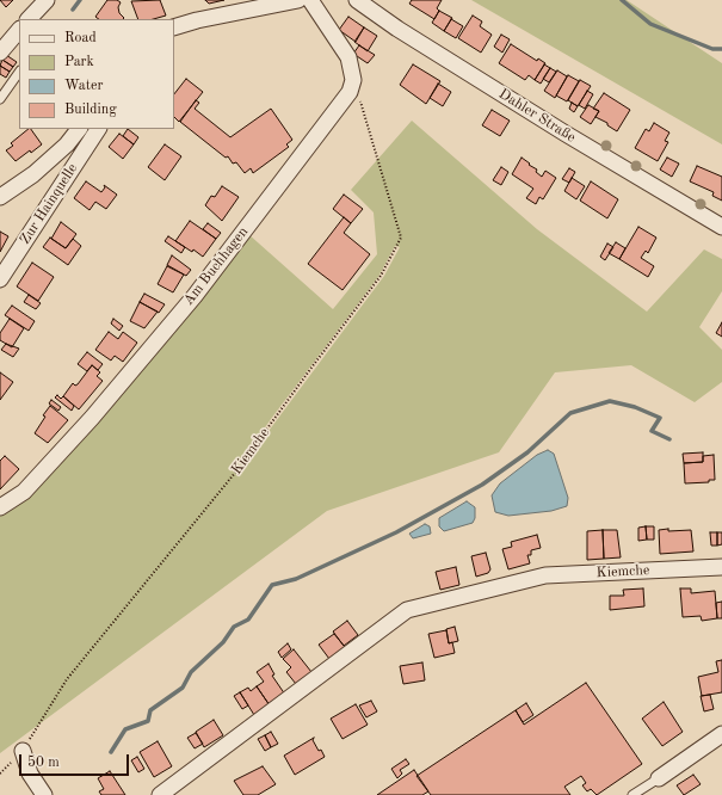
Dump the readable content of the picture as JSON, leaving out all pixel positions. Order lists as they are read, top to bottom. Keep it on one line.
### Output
{"streets":{"street":["Dahler Straße","Zur Hainquelle","Am Buchhagen","Kiemche"]},"crossings":[["Am Buchhagen","Kiemche"]],"legend":["Road","Park","Water","Building"],"scale_bar":"50 m"}
